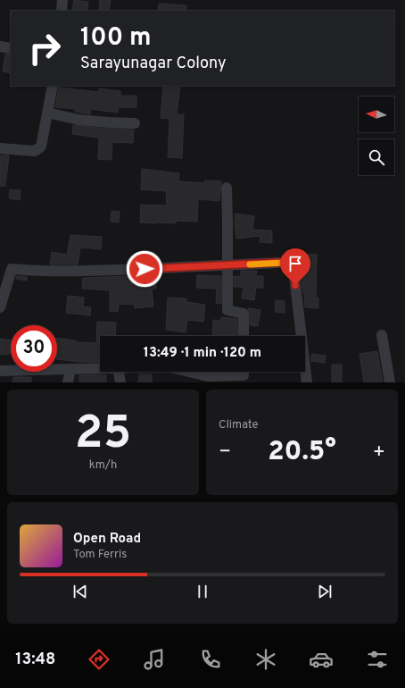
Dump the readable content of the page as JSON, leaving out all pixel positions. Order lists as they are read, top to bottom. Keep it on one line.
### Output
{"north":"left","page":{"turn":["100 m","Sarayunagar Colony"],"limit":"30","trip":"13:49 · 1 min · 120 m","tile":[["25","km/h"],"Climate"],"heat":["−","20.5°","+"],"song":["Open Road","Tom Ferris"],"tabs":"13:48"}}
